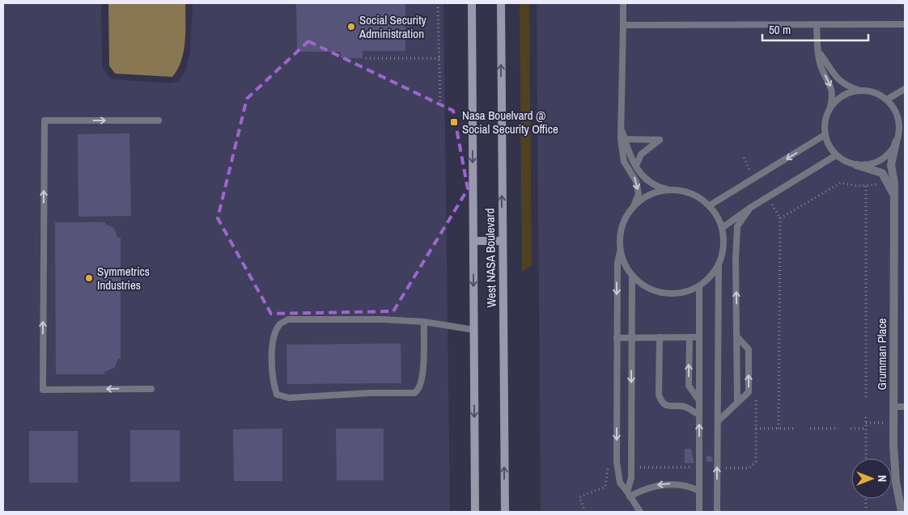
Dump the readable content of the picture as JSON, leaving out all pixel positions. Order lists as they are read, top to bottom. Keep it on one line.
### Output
{"streets":{"main road":["West NASA Boulevard"],"street":["Grumman Place"]},"places":{"other":["Social Security Administration","Symmetrics Industries"],"transit":["Nasa Bouelvard @ Social Security Office"]},"scale_bar":"50 m","north":"right"}
